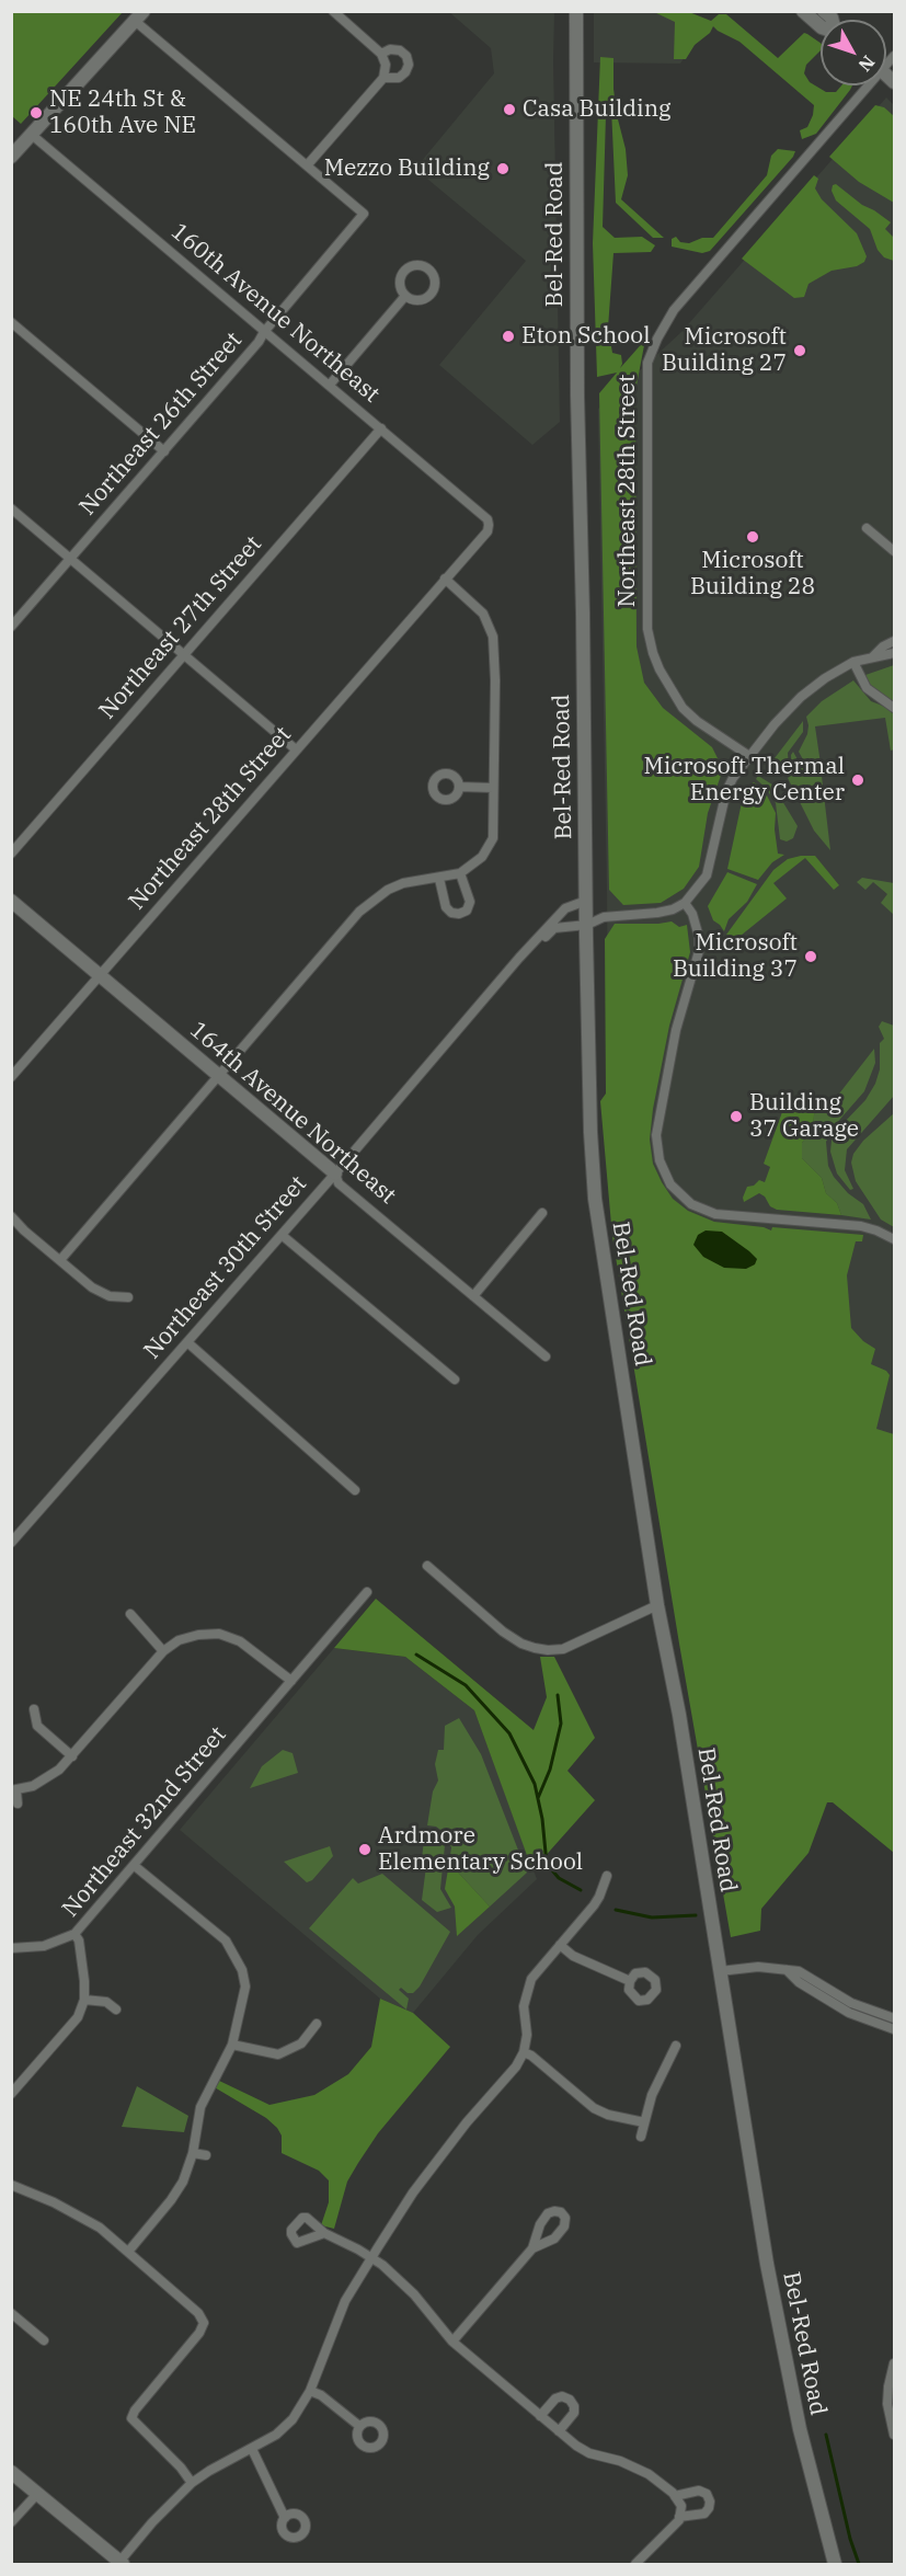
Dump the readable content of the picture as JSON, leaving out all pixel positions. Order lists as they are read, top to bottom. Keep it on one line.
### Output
{"streets":{"main road":["Bel-Red Road","164th Avenue Northeast"],"street":["160th Avenue Northeast","Northeast 26th Street","Northeast 28th Street","Northeast 27th Street","Northeast 30th Street","Northeast 32nd Street"]},"crossings":[["Bel-Red Road","Northeast 30th Street"],["160th Avenue Northeast","Northeast 26th Street"],["160th Avenue Northeast","Northeast 28th Street"],["160th Avenue Northeast","Northeast 27th Street"],["Northeast 28th Street","164th Avenue Northeast"],["164th Avenue Northeast","Northeast 30th Street"]],"places":["Casa Building","NE 24th St & 160th Ave NE","Mezzo Building","Eton School","Microsoft Building 27","Microsoft Building 28","Microsoft Thermal Energy Center","Microsoft Building 37","Building 37 Garage","Ardmore Elementary School"],"north":"bottom right"}
